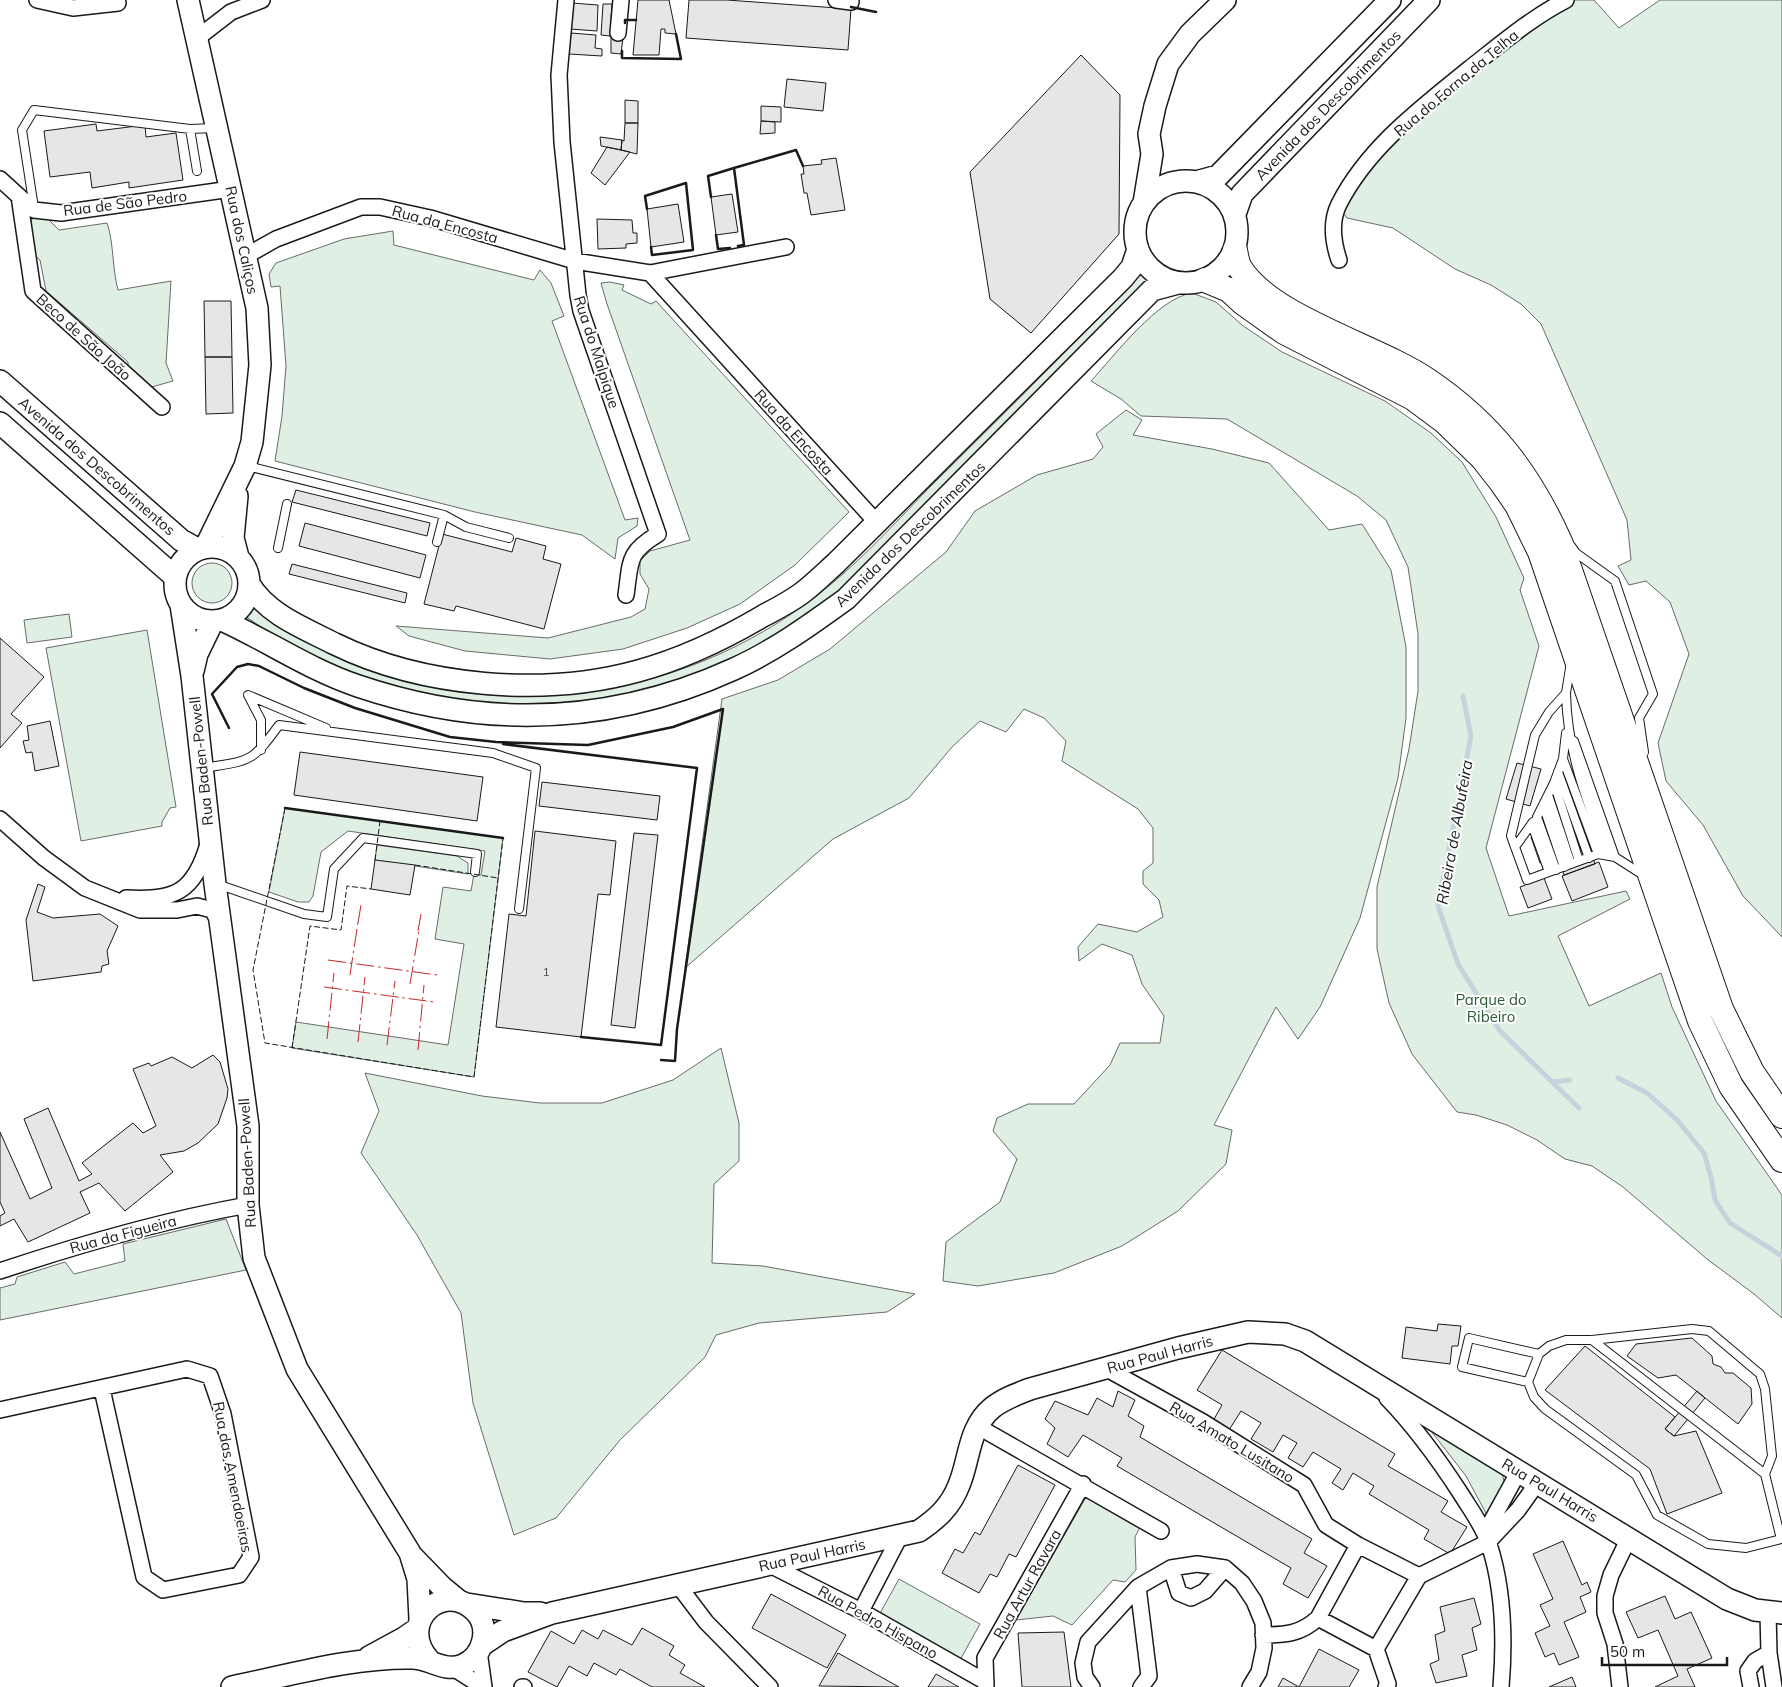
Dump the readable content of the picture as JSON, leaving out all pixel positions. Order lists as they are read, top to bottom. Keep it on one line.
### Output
{"streets":{"street":["Rua do Forna da Telha","Avenida dos Descobrimentos","Rua de São Pedro","Rua da Encosta","Rua dos Caliços","Beco de São João","Rua do Malpique","Rua Baden-Powell","Rua da Figueira","Rua Paul Harris","Rua Amato Lusitano","Rua das Amendoeiras","Rua Artur Ravara","Rua Pedro Hispano"]},"crossings":[["Avenida dos Descobrimentos","Rua da Encosta"],["Avenida dos Descobrimentos","Rua dos Caliços"],["Avenida dos Descobrimentos","Rua Baden-Powell"],["Rua de São Pedro","Rua dos Caliços"],["Rua da Encosta","Rua dos Caliços"],["Rua da Encosta","Rua do Malpique"],["Rua dos Caliços","Rua Baden-Powell"],["Rua Baden-Powell","Rua da Figueira"],["Rua Paul Harris","Rua Amato Lusitano"],["Rua Paul Harris","Rua Pedro Hispano"],["Rua Artur Ravara","Rua Pedro Hispano"]],"water":["Ribeira de Albufeira"],"parks":["Parque do Ribeiro"],"house_numbers":["1"],"scale_bar":"50 m"}
